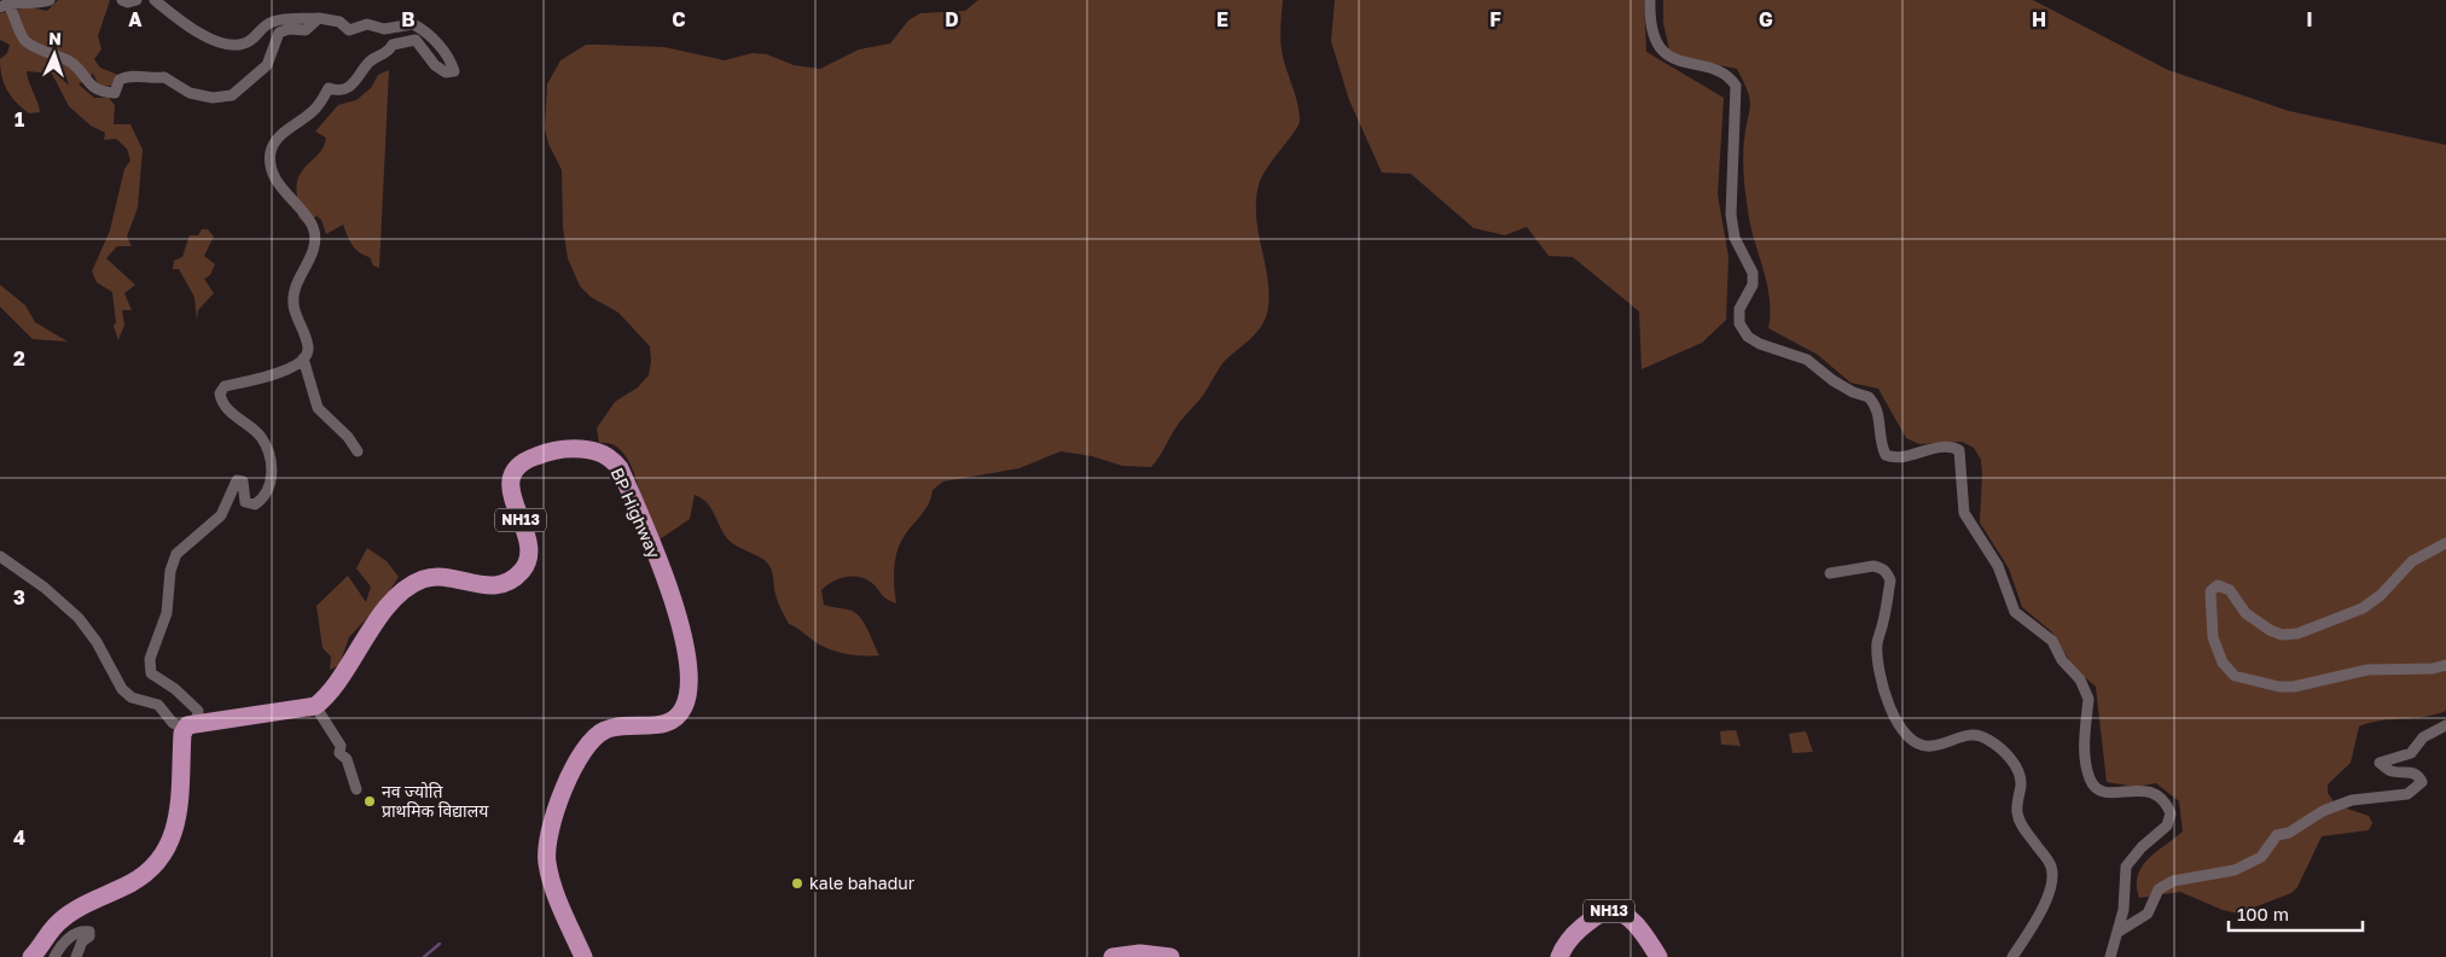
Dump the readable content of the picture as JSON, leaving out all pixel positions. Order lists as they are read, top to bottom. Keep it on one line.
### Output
{"streets":{"highway":["BP Highway","NH13"]},"places":["नव ज्योति प्राथमिक विद्यालय","kale bahadur"],"scale_bar":"100 m","north":"top","grid":{"columns":["A","B","C","D","E","F","G","H","I"],"rows":["1","2","3","4"]}}
